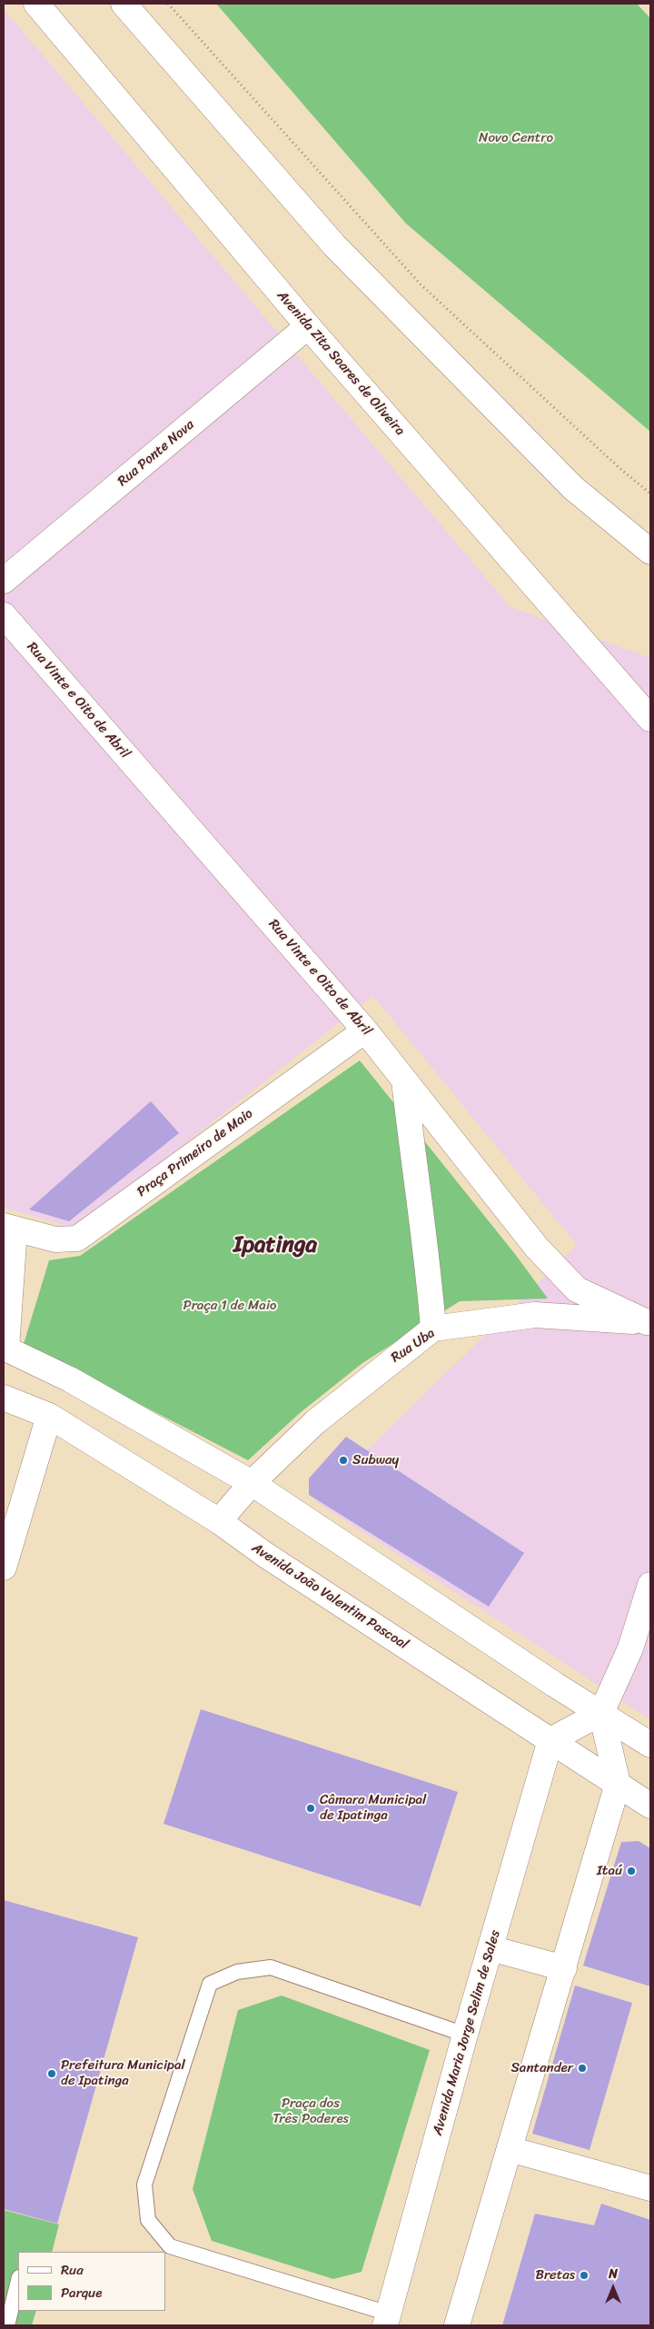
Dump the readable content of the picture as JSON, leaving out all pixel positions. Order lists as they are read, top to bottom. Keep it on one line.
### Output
{"streets":{"street":["Avenida Zita Soares de Oliveira","Rua Ponte Nova","Rua Vinte e Oito de Abril","Praça Primeiro de Maio","Rua Uba","Avenida João Valentim Pascoal","Avenida Maria Jorge Selim de Sales"]},"crossings":[["Avenida Zita Soares de Oliveira","Rua Ponte Nova"],["Rua Vinte e Oito de Abril","Praça Primeiro de Maio"],["Rua Vinte e Oito de Abril","Rua Uba"],["Rua Uba","Avenida João Valentim Pascoal"],["Avenida João Valentim Pascoal","Avenida Maria Jorge Selim de Sales"]],"districts":["Ipatinga"],"parks":["Novo Centro","Praça 1 de Maio","Praça dos Três Poderes"],"places":["Subway","Câmara Municipal de Ipatinga","Itaú","Santander","Prefeitura Municipal de Ipatinga","Bretas"],"legend":["Rua","Parque"],"north":"top"}
